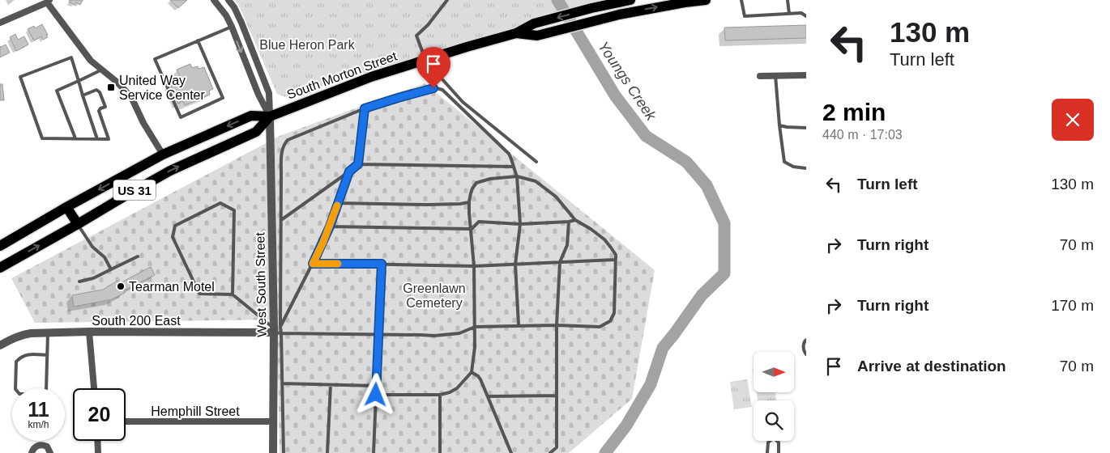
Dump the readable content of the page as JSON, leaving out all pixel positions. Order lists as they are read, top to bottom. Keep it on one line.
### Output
{"streets":{"main road":["South Morton Street","US 31"],"street":["West South Street","South 200 East","Hemphill Street"]},"crossings":[["South Morton Street","US 31"],["South Morton Street","West South Street"],["US 31","West South Street"],["West South Street","South 200 East"],["West South Street","Hemphill Street"]],"water":["Youngs Creek"],"parks":["Blue Heron Park","Greenlawn Cemetery"],"places":{"transit":["United Way Service Center"],"other":["Tearman Motel"]},"north":"right","page":{"turn":["130 m","Turn left"],"heading":["2 min","440 m · 17:03"],"list":[{"name":"Turn left","value":"130 m"},{"name":"Turn right","value":"70 m"},{"name":"Turn right","value":"170 m"},{"name":"Arrive at destination","value":"70 m"}],"speed":"11 km/h","limit":"20"}}
